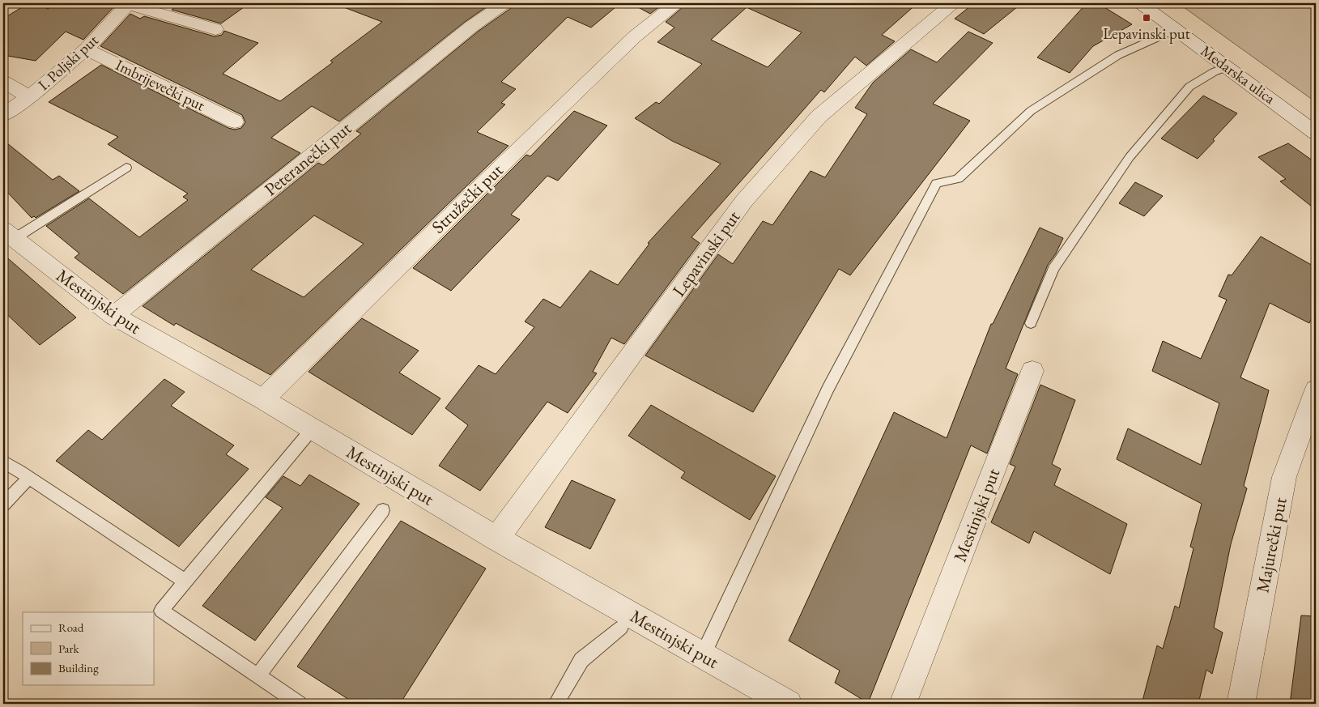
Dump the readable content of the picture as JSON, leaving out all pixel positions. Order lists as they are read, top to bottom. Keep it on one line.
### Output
{"streets":{"street":["I. Poljski put","Medarska ulica","Imbrijevečki put","Peteranečki put","Stružečki put","Lepavinski put","Mestinjski put","Majurečki put"]},"crossings":[["I. Poljski put","Imbrijevečki put"],["Peteranečki put","Mestinjski put"],["Stružečki put","Mestinjski put"],["Lepavinski put","Mestinjski put"]],"places":{"transit":["Lepavinski put"]},"legend":["Road","Park","Building"]}
